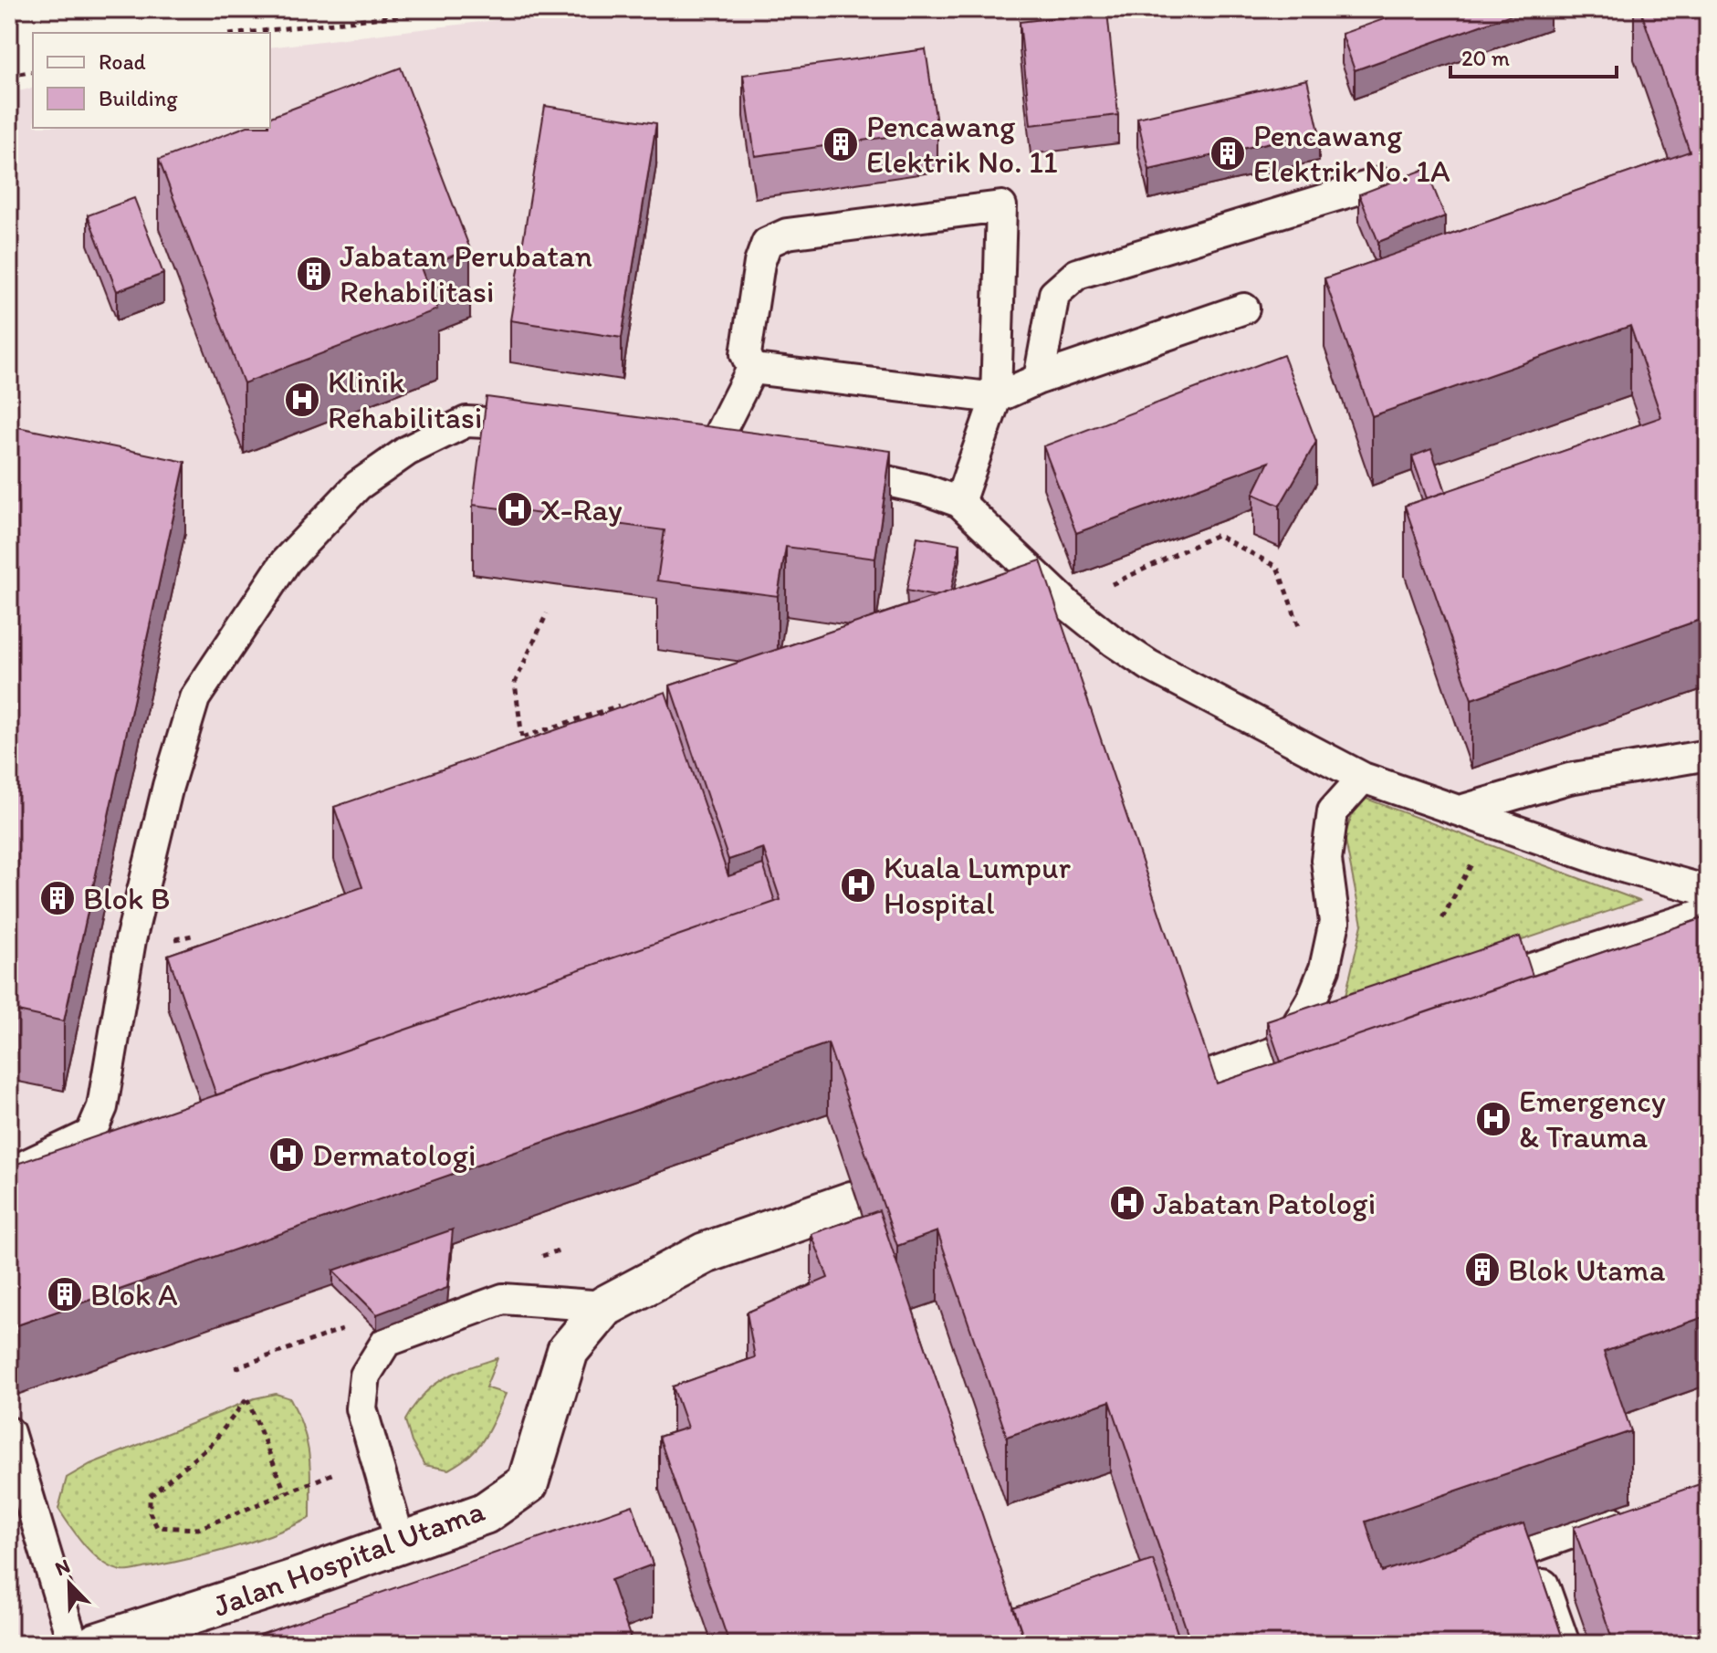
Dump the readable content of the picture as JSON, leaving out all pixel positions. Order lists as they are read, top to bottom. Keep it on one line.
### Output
{"streets":{"street":["Jalan Hospital Utama"]},"places":{"building":["Pencawang Elektrik No. 11","Pencawang Elektrik No. 1A","Jabatan Perubatan Rehabilitasi","Blok B","Blok Utama","Blok A"],"hospital":["Klinik Rehabilitasi","X-Ray","Kuala Lumpur Hospital","Emergency & Trauma","Dermatologi","Jabatan Patologi"]},"legend":["Road","Building"],"scale_bar":"20 m","north":"top left"}
